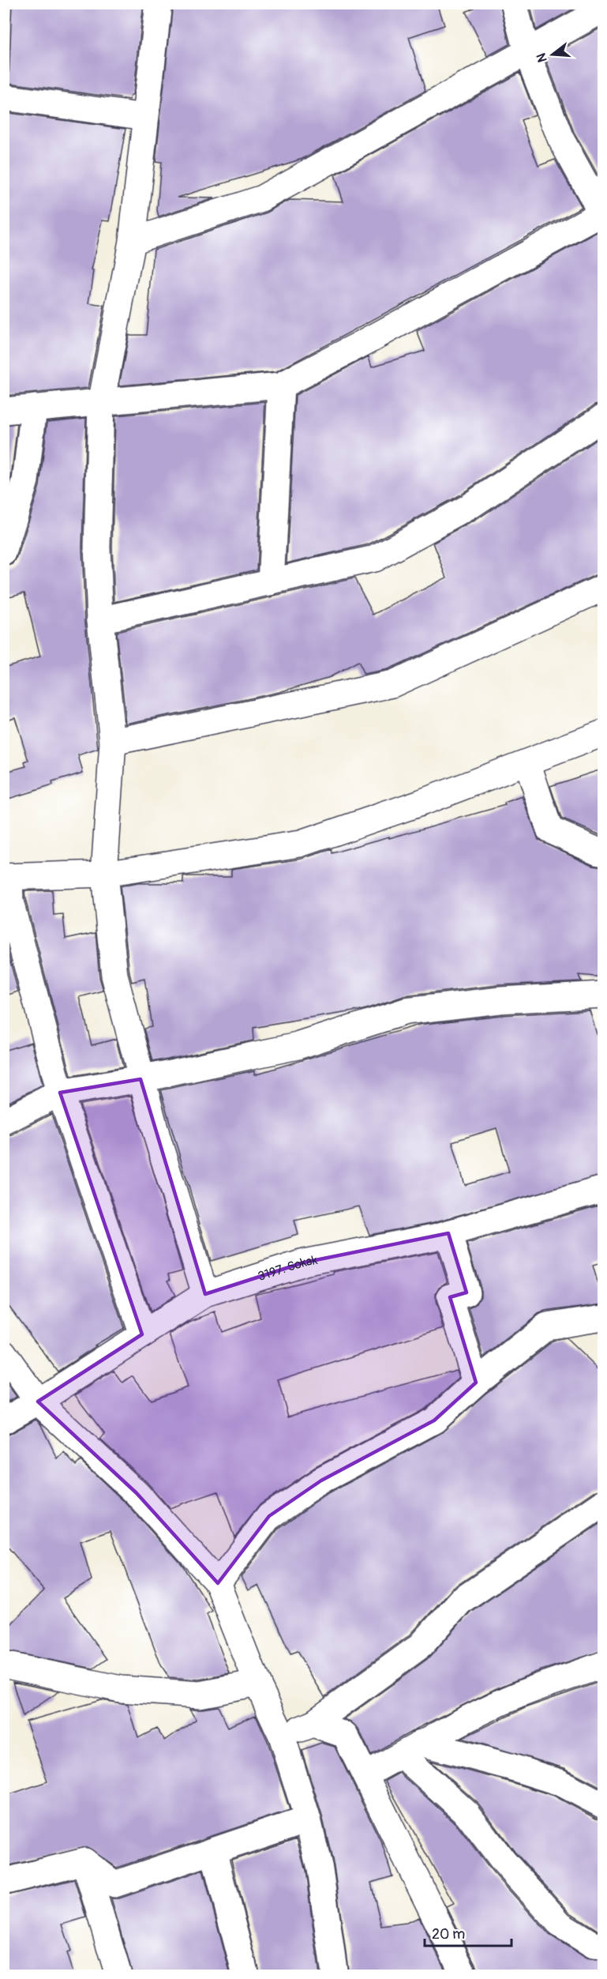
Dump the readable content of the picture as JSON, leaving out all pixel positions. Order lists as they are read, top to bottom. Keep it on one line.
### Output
{"streets":{"street":["3197. Sokak"]},"scale_bar":"20 m","north":"left"}
